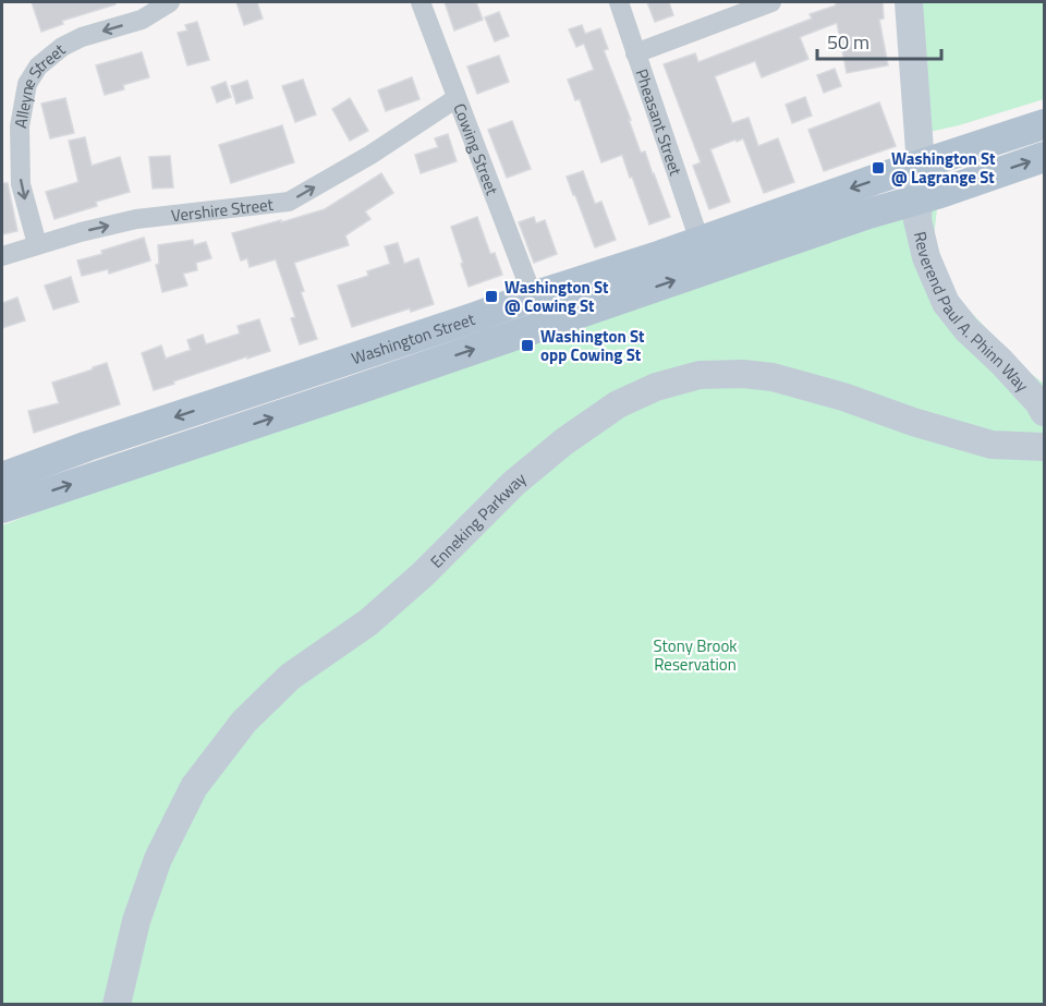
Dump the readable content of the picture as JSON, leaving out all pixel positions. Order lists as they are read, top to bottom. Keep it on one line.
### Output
{"streets":{"main road":["Reverend Paul A. Phinn Way","Washington Street","Enneking Parkway"],"street":["Alleyne Street","Pheasant Street","Cowing Street","Vershire Street"]},"crossings":[["Alleyne Street","Vershire Street"],["Pheasant Street","Washington Street"],["Cowing Street","Vershire Street"],["Cowing Street","Washington Street"],["Reverend Paul A. Phinn Way","Washington Street"]],"one_way":["Alleyne Street","Vershire Street"],"parks":["Stony Brook Reservation"],"places":{"transit":["Washington St @ Lagrange St","Washington St @ Cowing St","Washington St opp Cowing St"]},"scale_bar":"50 m"}
